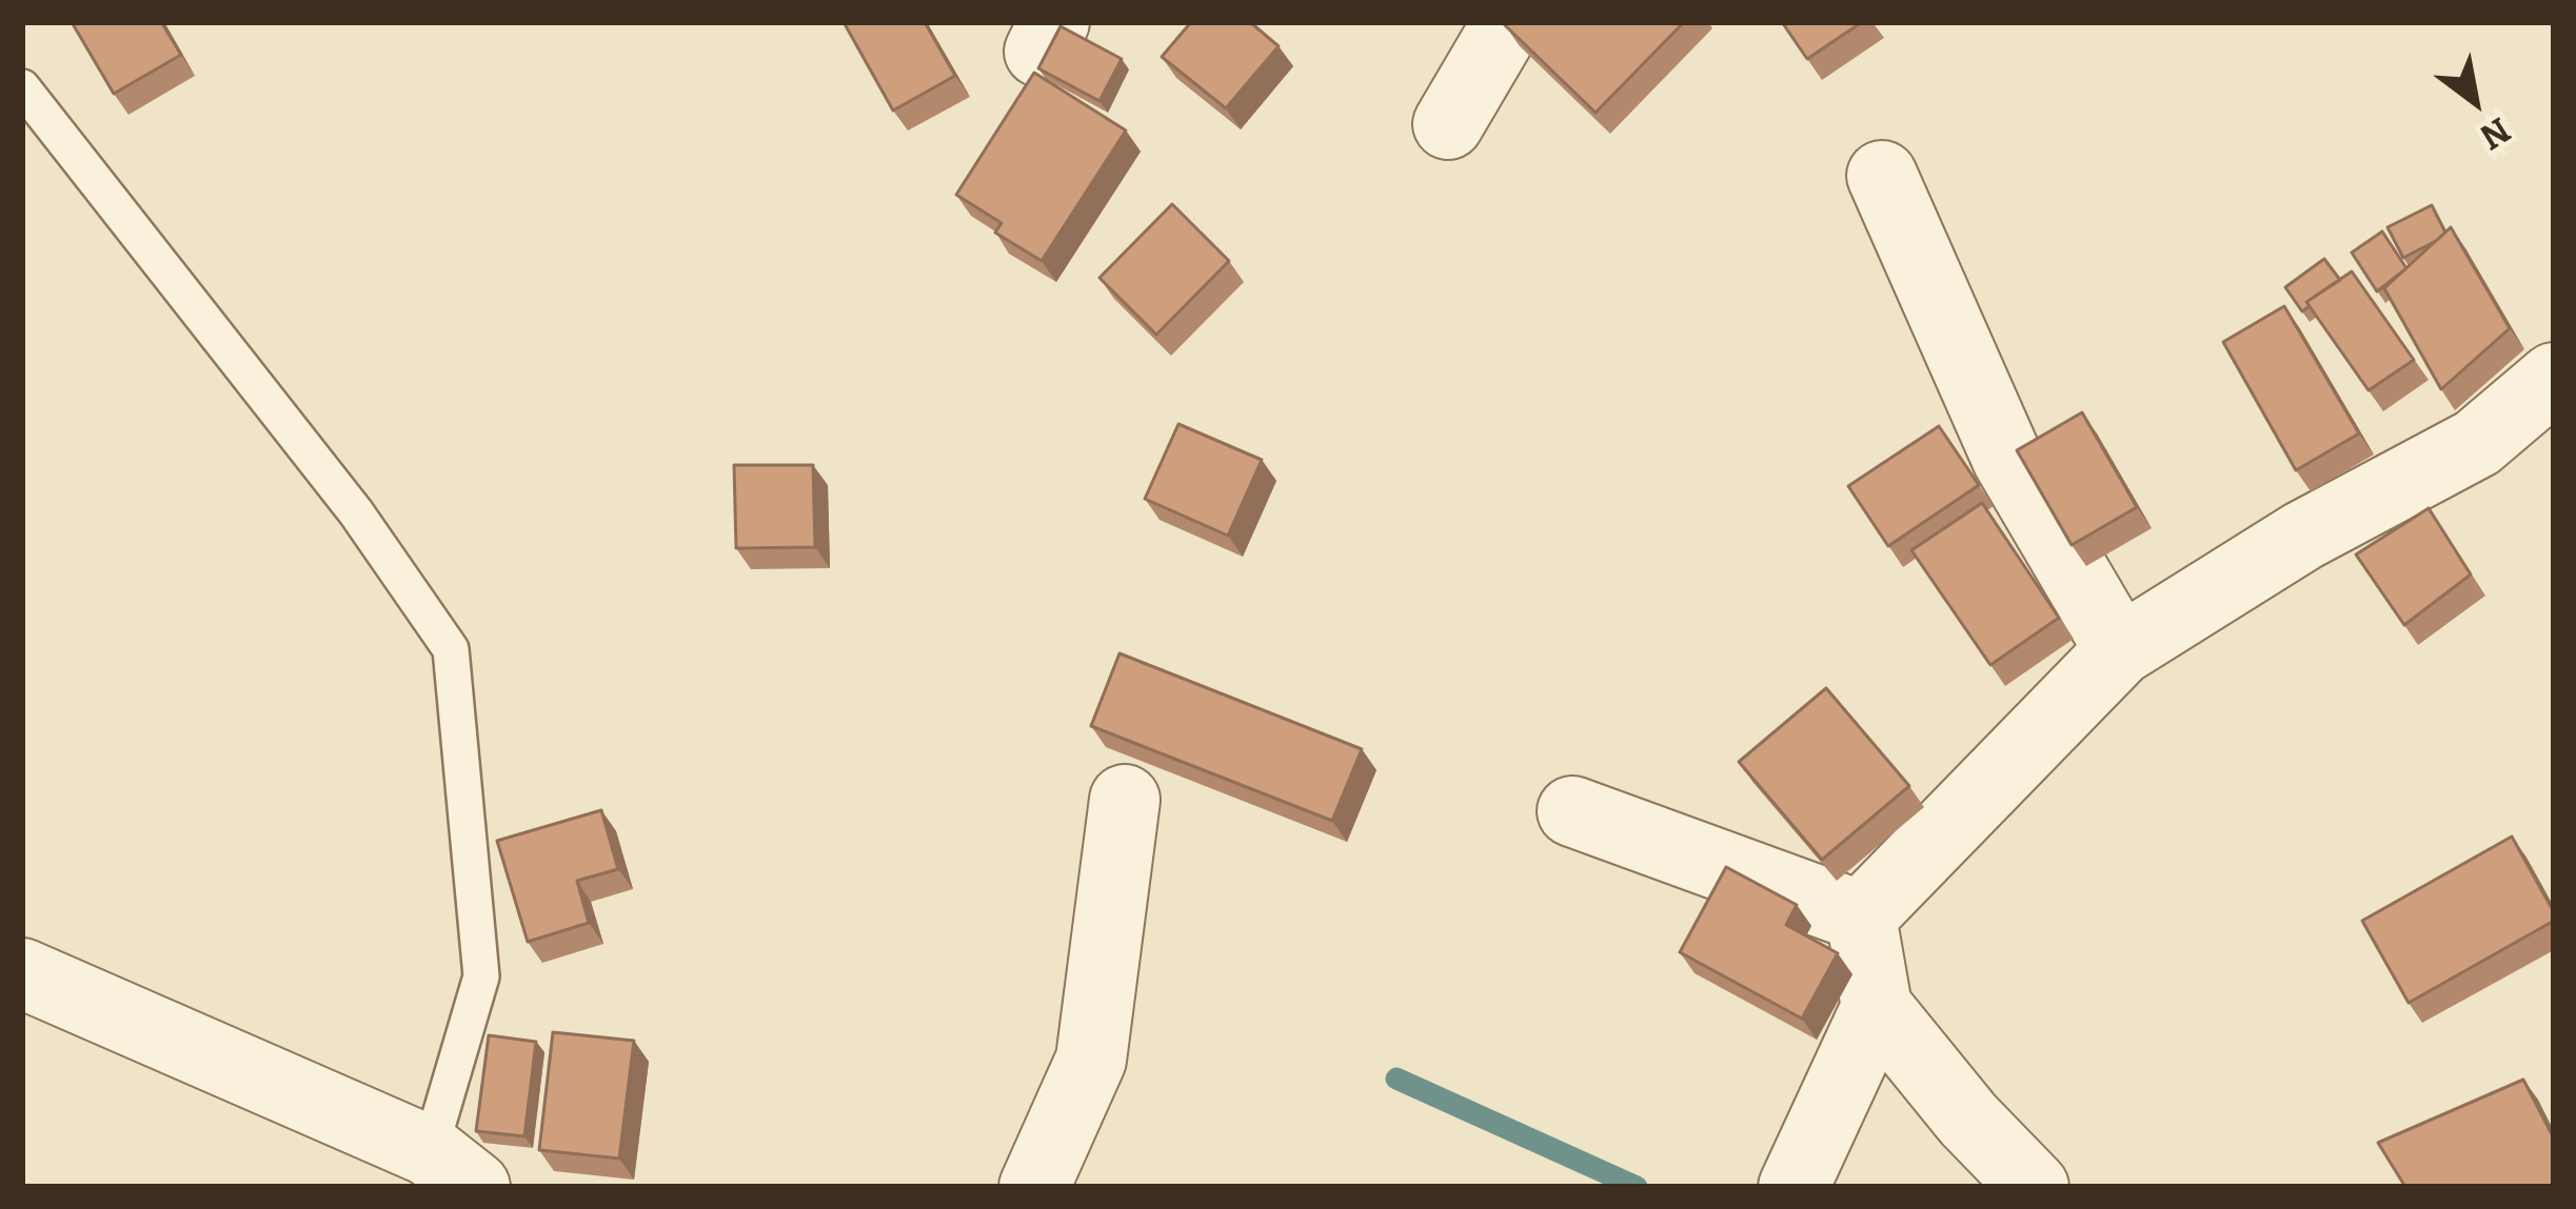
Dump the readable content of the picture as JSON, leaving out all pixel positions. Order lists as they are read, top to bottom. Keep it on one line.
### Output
{"north":"bottom right"}
